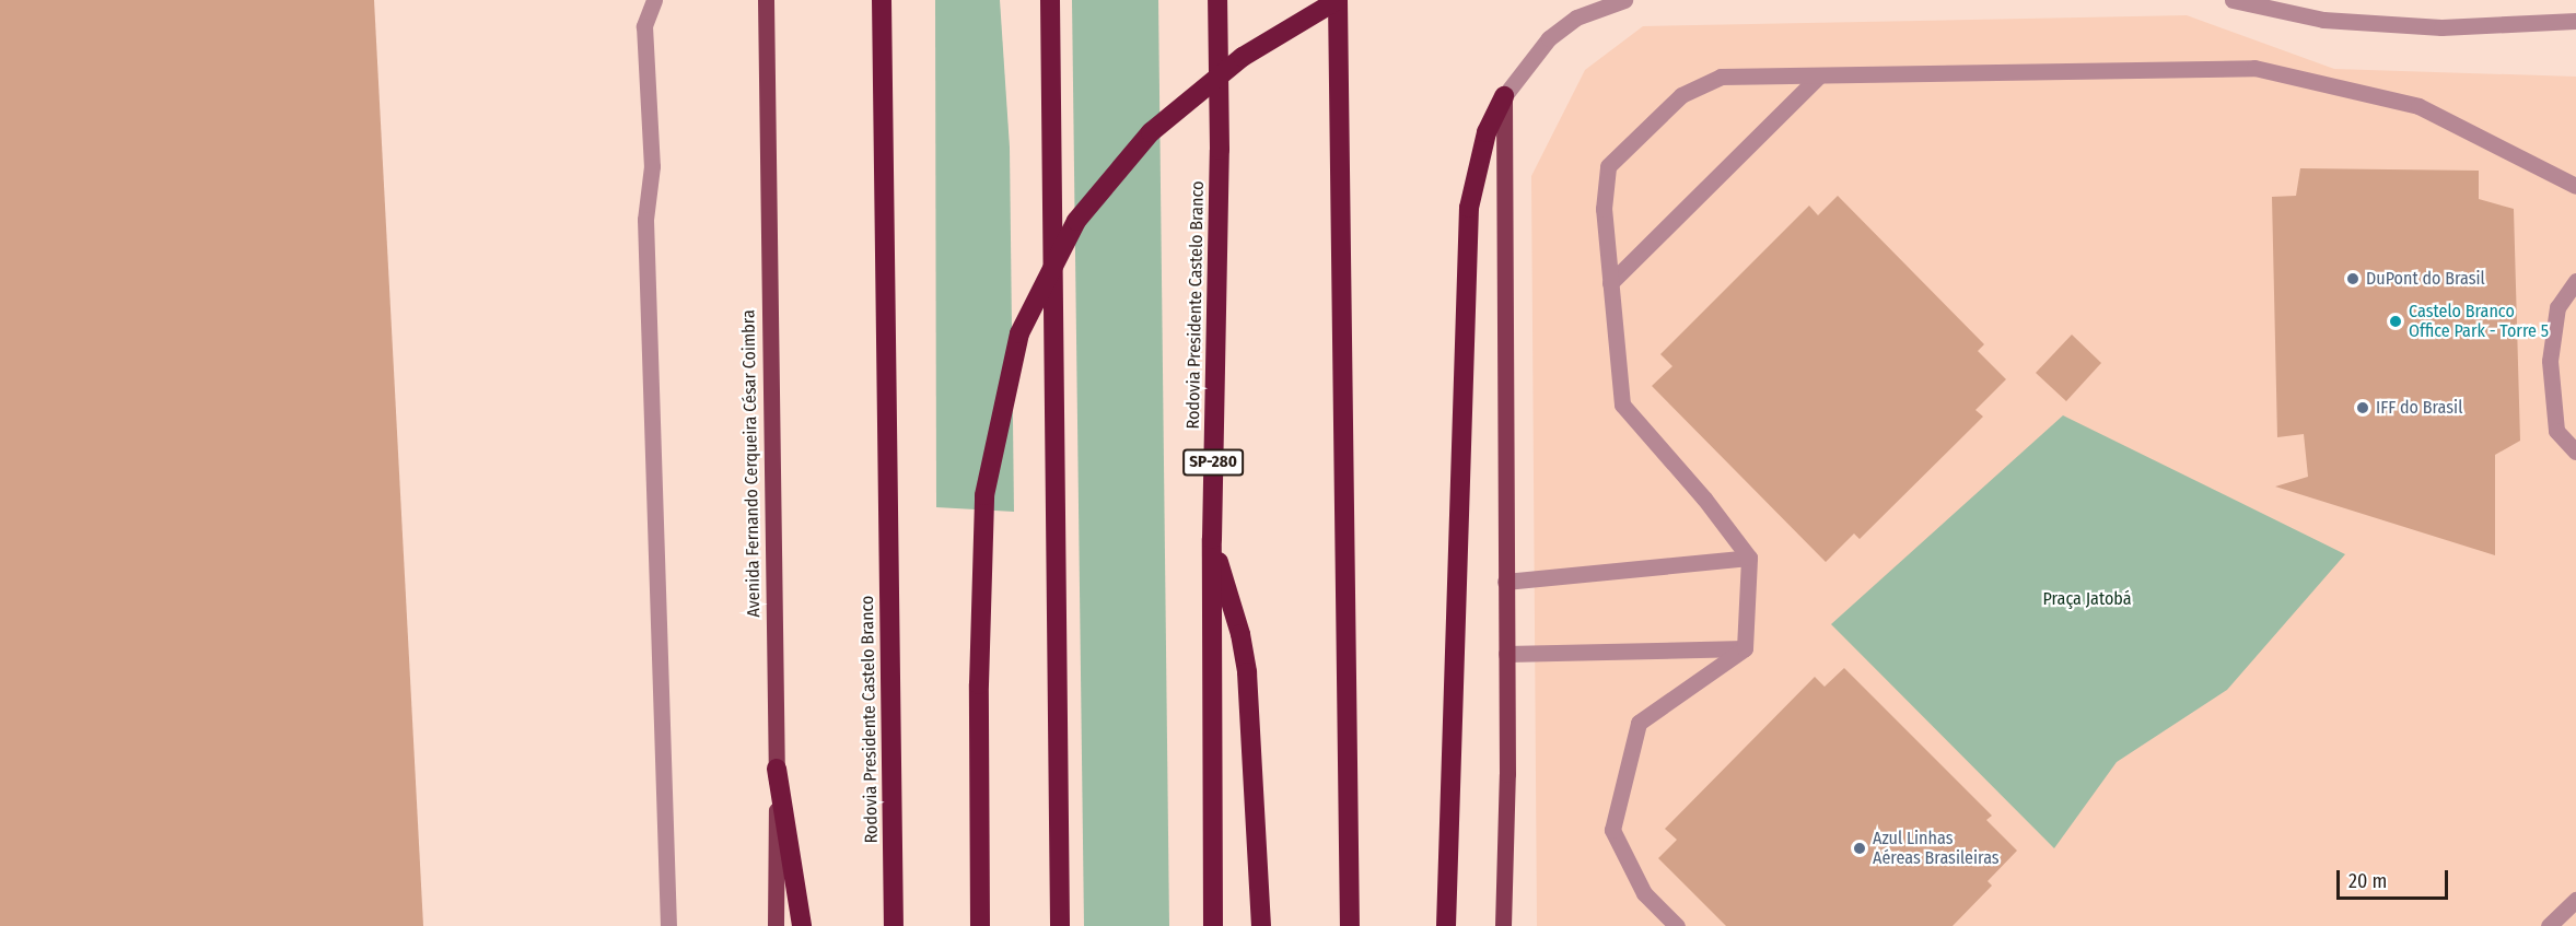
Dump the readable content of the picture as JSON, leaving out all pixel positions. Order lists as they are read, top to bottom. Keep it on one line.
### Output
{"streets":{"highway":["Rodovia Presidente Castelo Branco","SP-280"],"main road":["Avenida Fernando Cerqueira César Coimbra"]},"parks":["Praça Jatobá"],"places":["DuPont do Brasil","Castelo Branco Office Park - Torre 5","IFF do Brasil","Azul Linhas Aéreas Brasileiras"],"scale_bar":"20 m"}
